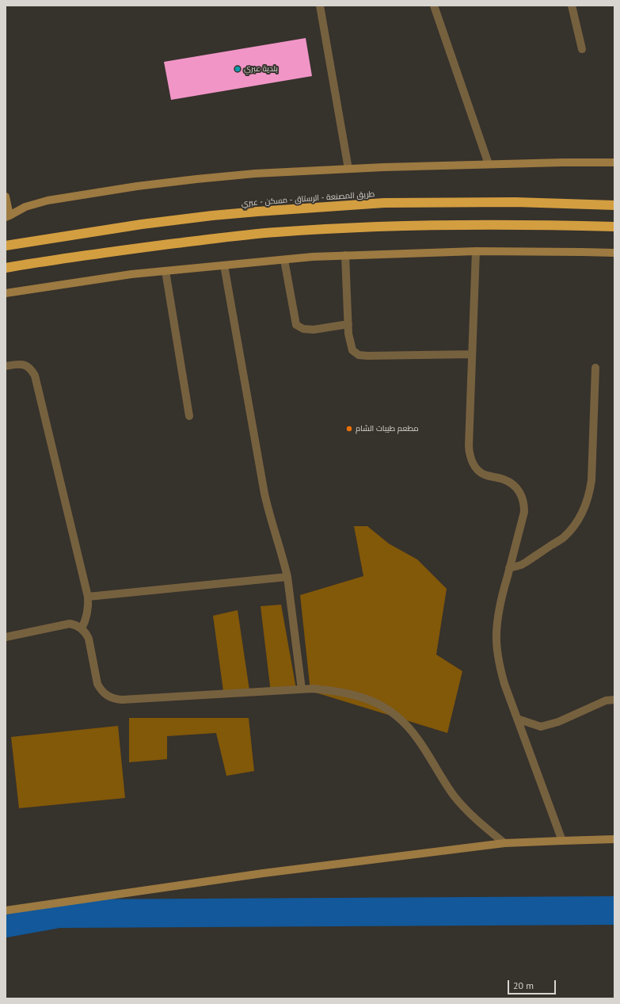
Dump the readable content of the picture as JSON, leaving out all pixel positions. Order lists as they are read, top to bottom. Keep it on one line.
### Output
{"streets":{"highway":["طريق المصنعة - الرستاق - مسكن - عبري"]},"places":["بلدية عبري","مطعم طيبات الشام"],"scale_bar":"20 m"}
